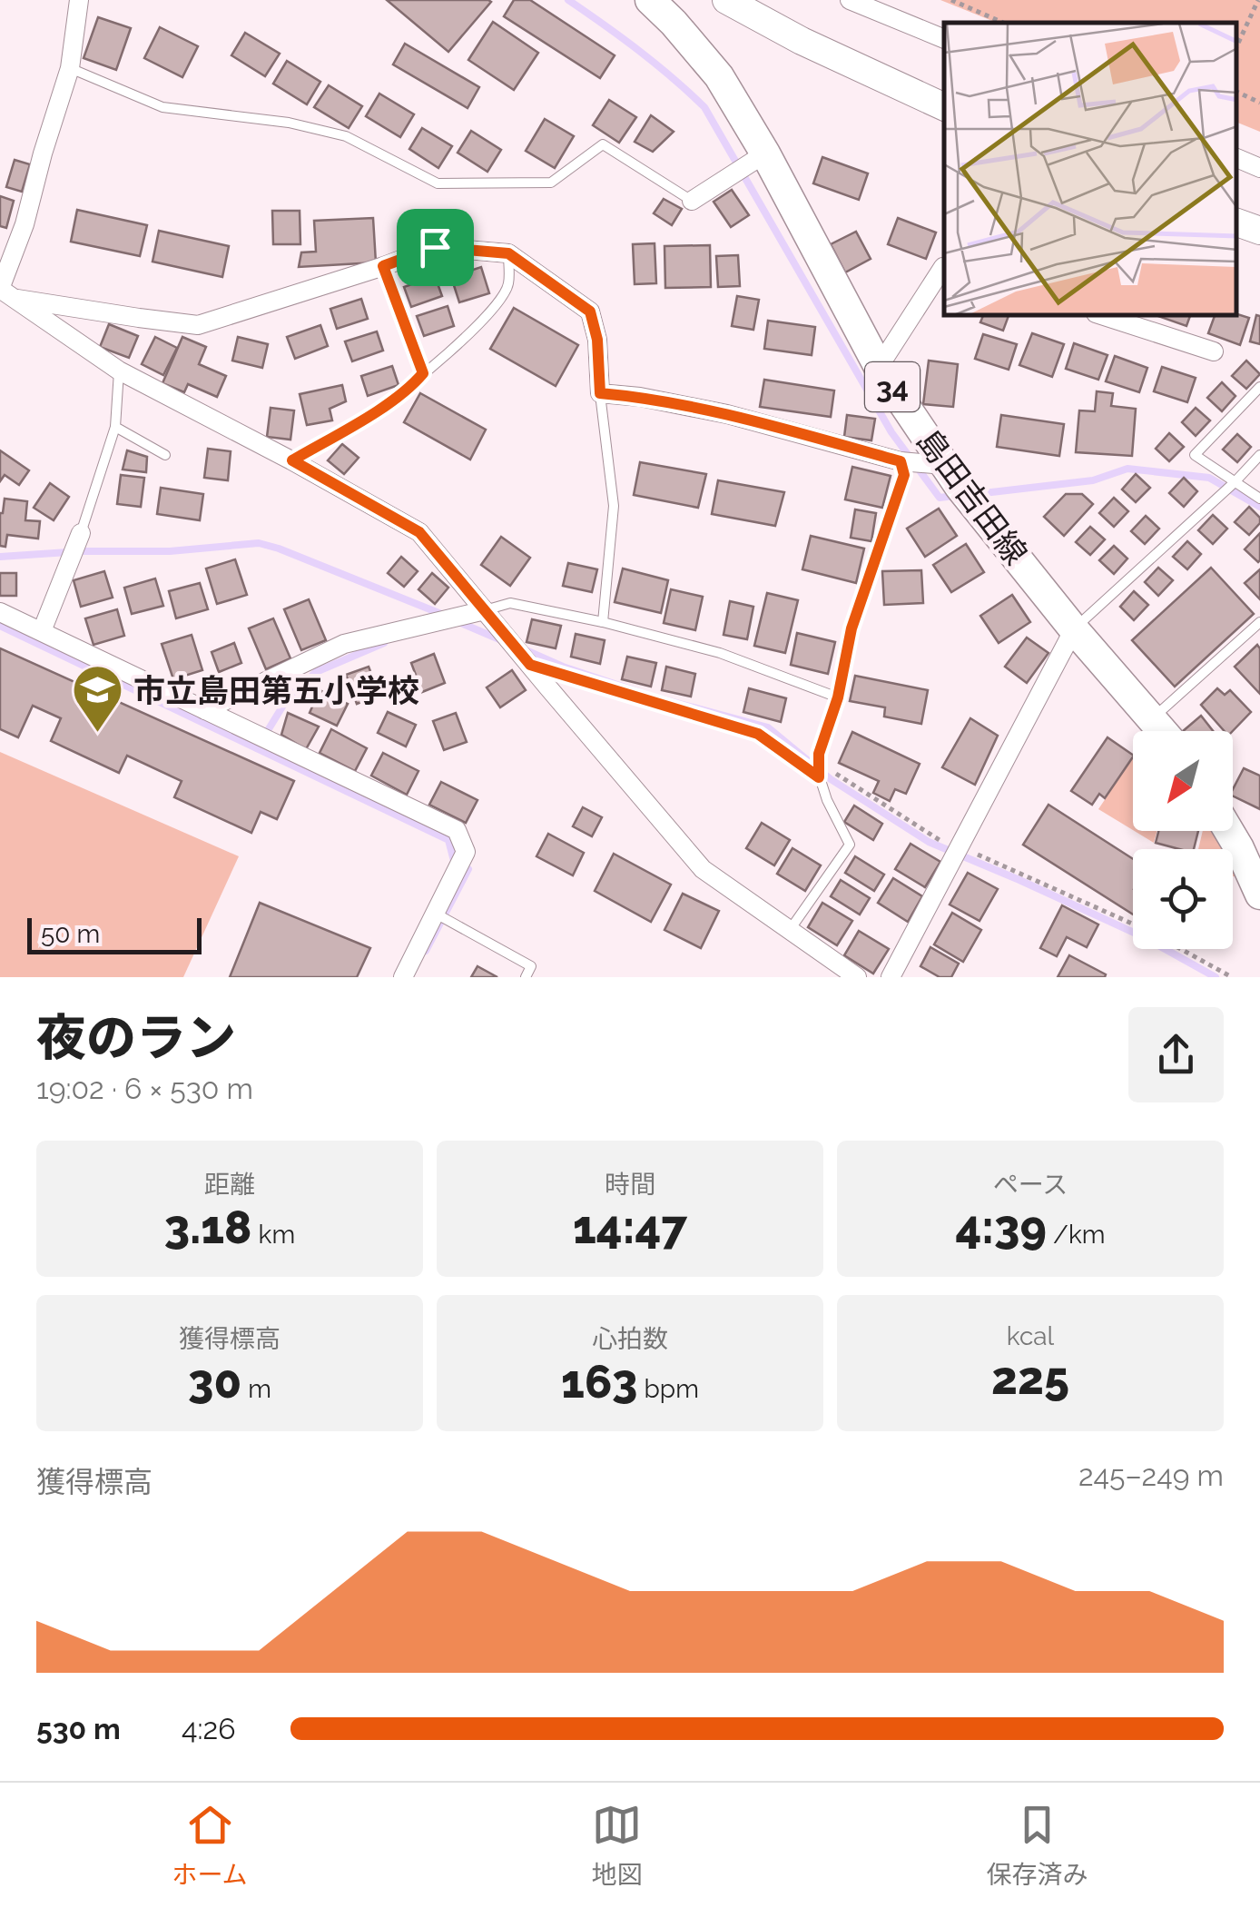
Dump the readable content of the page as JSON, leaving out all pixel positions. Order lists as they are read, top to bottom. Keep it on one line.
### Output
{"streets":{"main road":["34","島田吉田線"]},"places":{"school or university":["市立島田第五小学校"]},"scale_bar":"50 m","north":"bottom left","page":{"scale":"50 m","heading":["夜のラン","19:02 · 6 × 530 m"],"stats":[["距離","3.18 km"],["時間","14:47"],["ペース","4:39 /km"],["獲得標高","30 m"],["心拍数","163 bpm"],["kcal","225"]],"chart":["獲得標高","245–249 m"],"list":[{"name":"530 m","note":"4:26"}],"tabs":["ホーム","地図","保存済み"]}}
